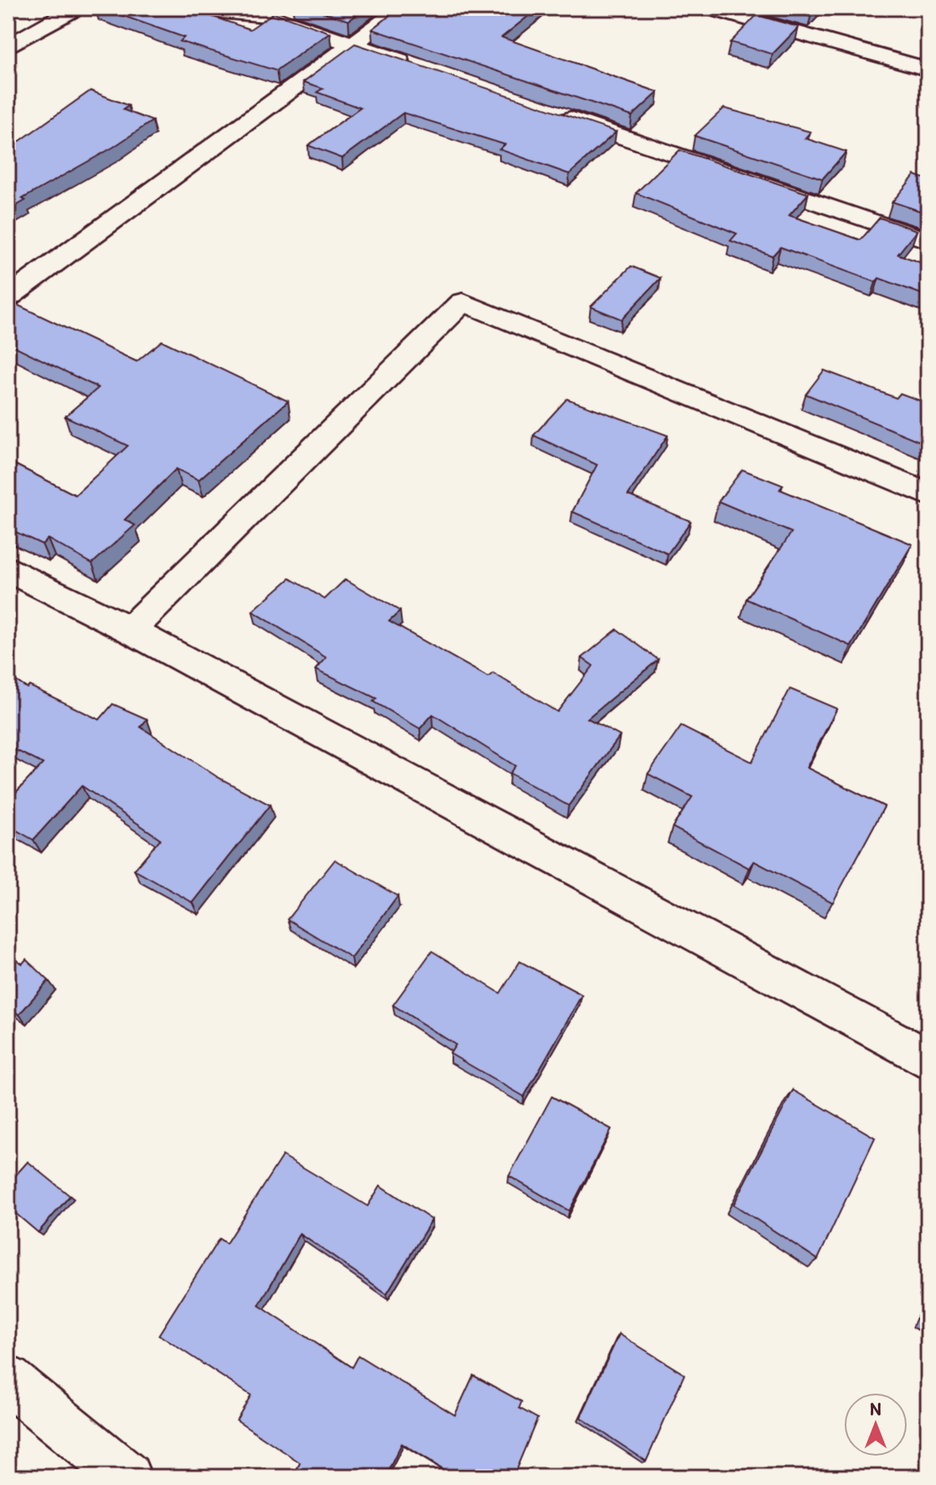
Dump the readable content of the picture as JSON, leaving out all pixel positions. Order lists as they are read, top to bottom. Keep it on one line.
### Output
{"north":"top"}
